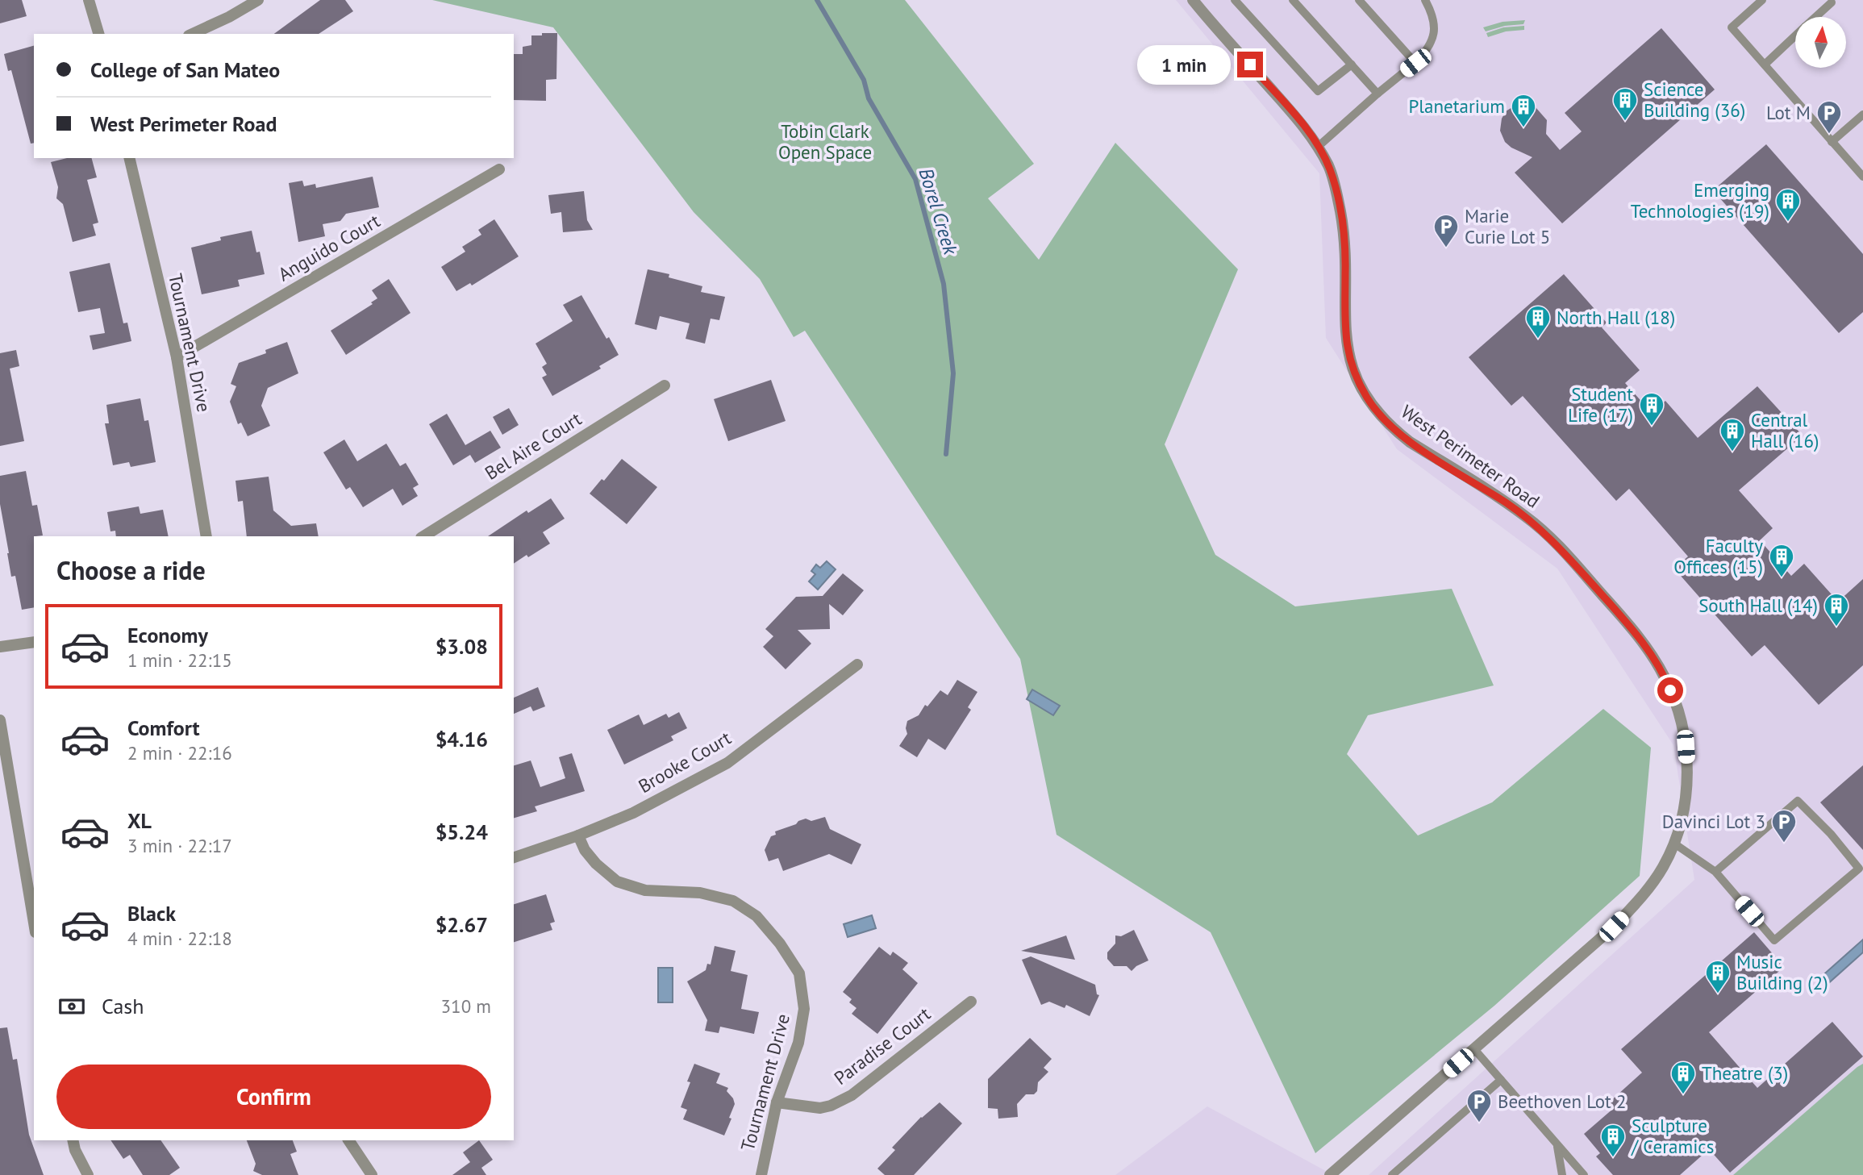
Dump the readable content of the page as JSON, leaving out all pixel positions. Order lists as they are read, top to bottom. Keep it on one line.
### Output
{"streets":{"street":["Anguido Court","Tournament Drive","Bel Aire Court","West Perimeter Road","Brooke Court","Paradise Court"]},"crossings":[["Anguido Court","Tournament Drive"],["Tournament Drive","Brooke Court"],["Tournament Drive","Paradise Court"]],"water":["Borel Creek"],"parks":["Tobin Clark Open Space"],"places":{"building":["Science Building (36)","Planetarium","Emerging Technologies (19)","North Hall (18)","Student Life (17)","Central Hall (16)","Faculty Offices (15)","South Hall (14)","Music Building (2)","Theatre (3)","Sculpture / Ceramics"],"parking":["Lot M","Marie Curie Lot 5","Davinci Lot 3","Beethoven Lot 2"]},"north":"top","page":{"banner":["College of San Mateo","West Perimeter Road"],"bubble":"1 min","heading":"Choose a ride","list":[{"name":"Economy","note":"1 min · 22:15","value":"$3.08"},{"name":"Comfort","note":"2 min · 22:16","value":"$4.16"},{"name":"XL","note":"3 min · 22:17","value":"$5.24"},{"name":"Black","note":"4 min · 22:18","value":"$2.67"}],"pay":["Cash","310 m"],"buttons":"Confirm"}}
